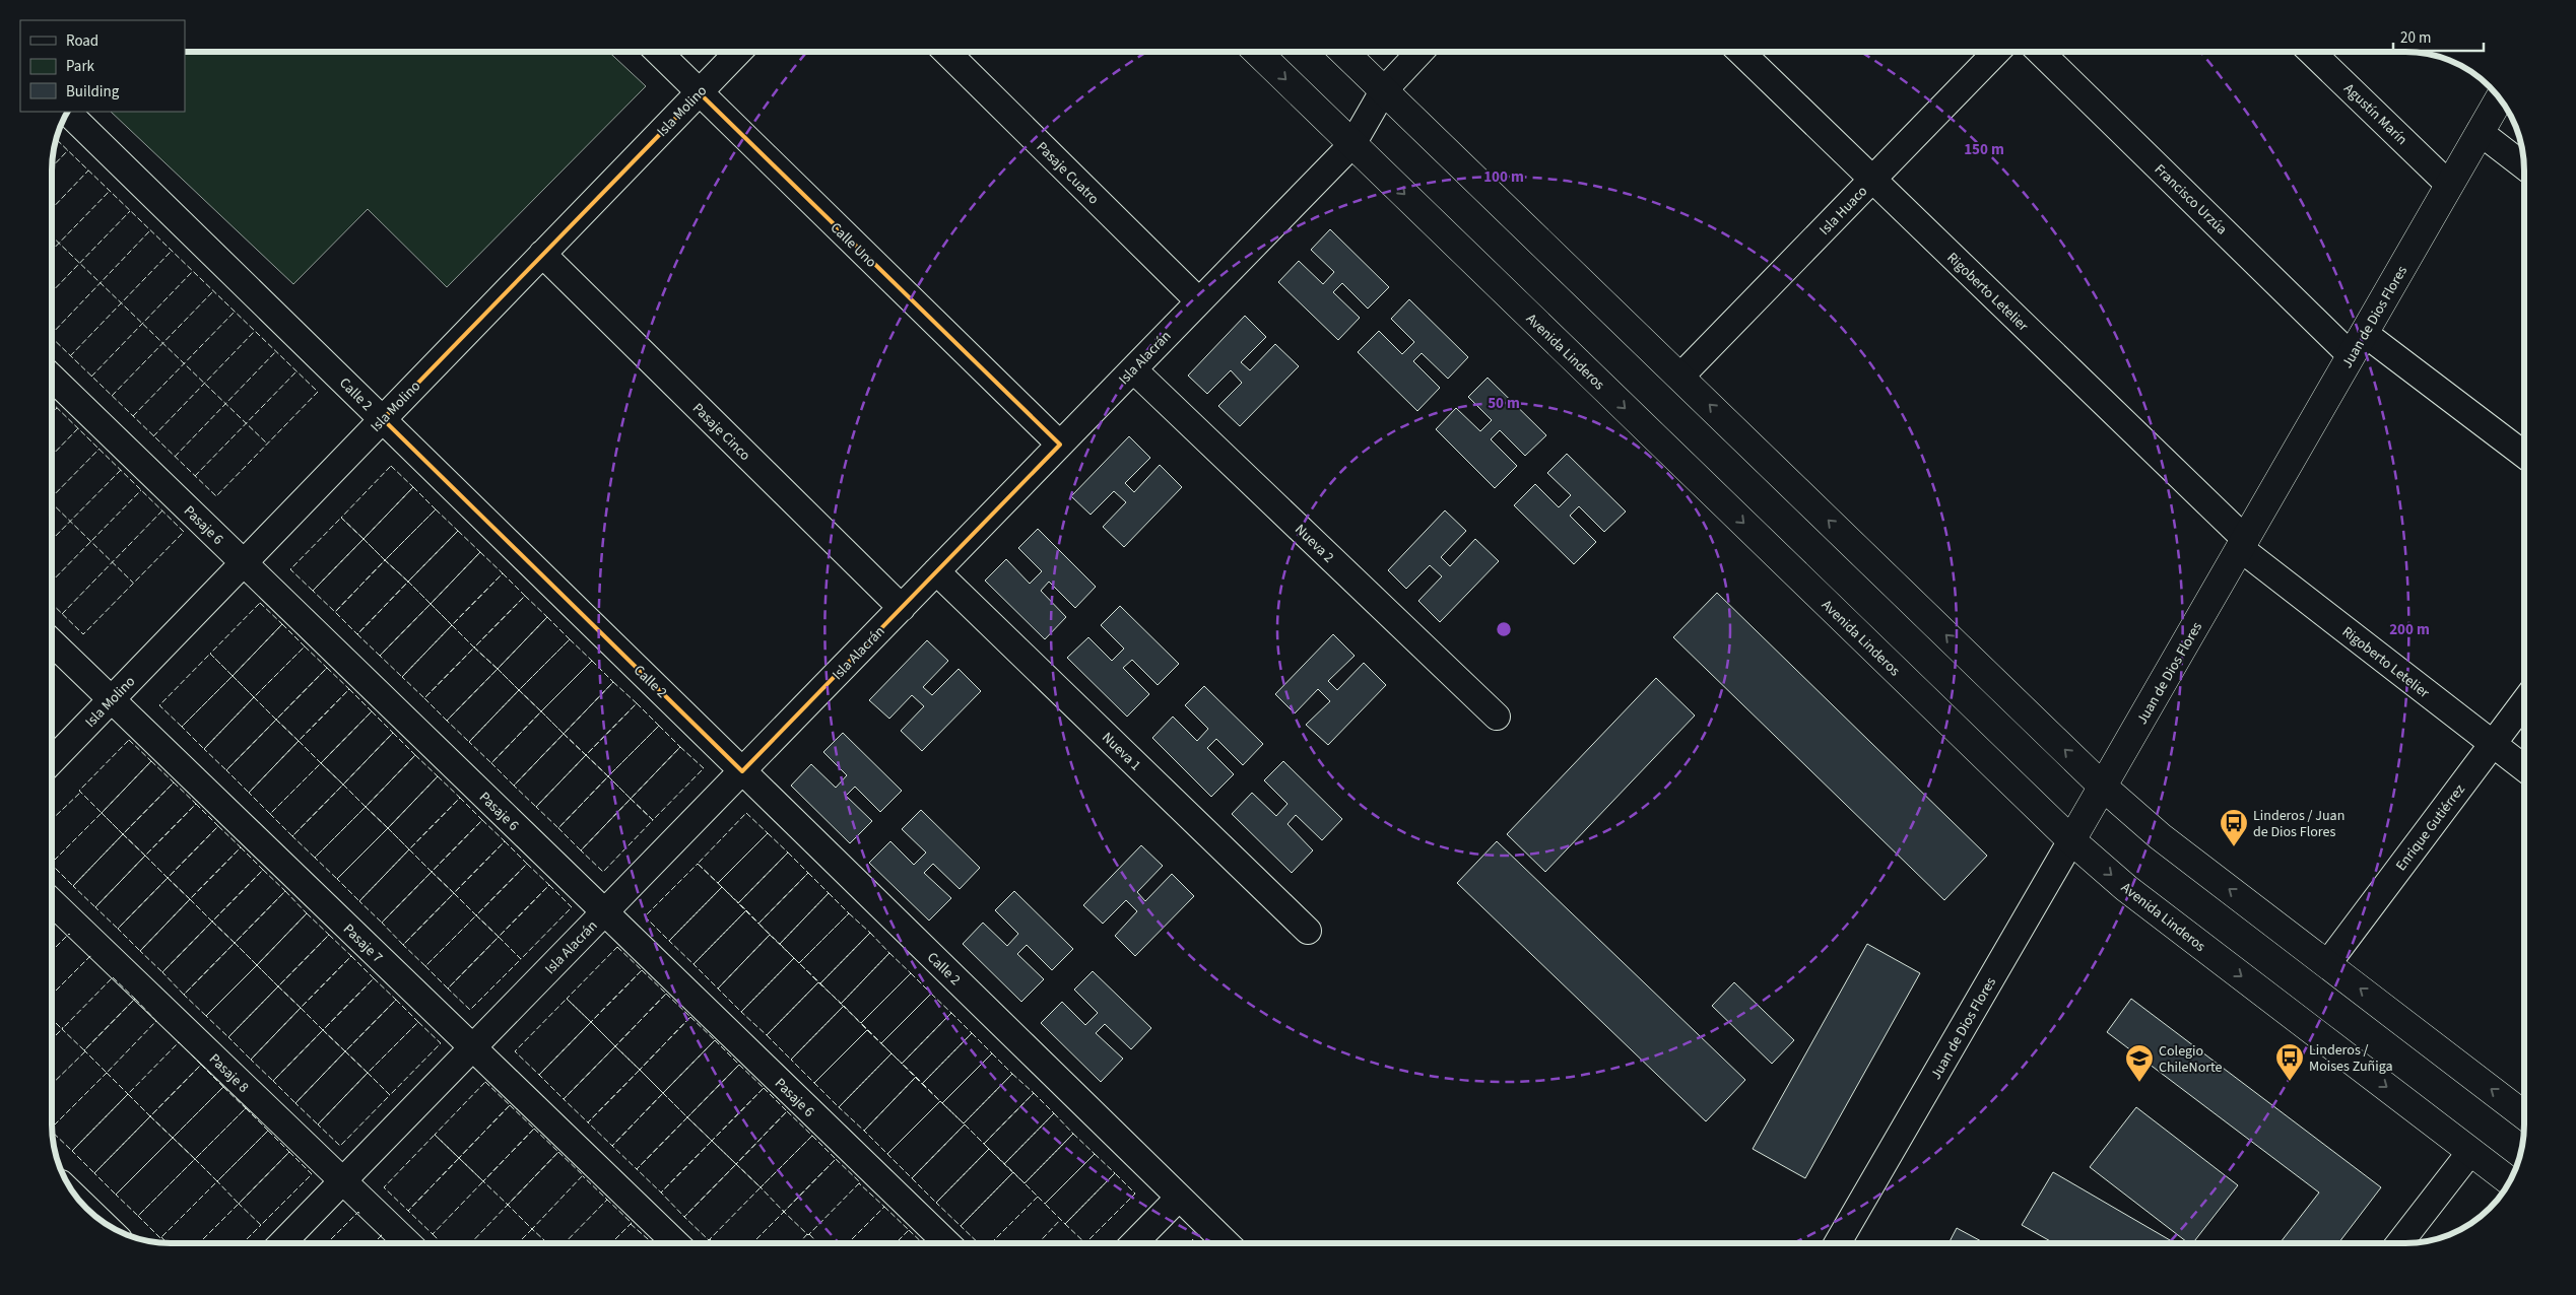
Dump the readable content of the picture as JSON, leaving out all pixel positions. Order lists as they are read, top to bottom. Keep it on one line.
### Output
{"streets":{"street":["Isla Molino","Agustín Marín","Pasaje Cuatro","Francisco Urzúa","Isla Huaco","Calle Uno","Rigoberto Letelier","Juan de Dios Flores","Avenida Linderos","Isla Alacrán","Calle 2","Pasaje Cinco","Pasaje 6","Nueva 2","Nueva 1","Enrique Gutiérrez","Pasaje 7","Pasaje 8"]},"crossings":[["Isla Molino","Calle Uno"],["Isla Molino","Calle 2"],["Isla Molino","Pasaje Cinco"],["Isla Molino","Pasaje 6"],["Isla Molino","Pasaje 7"],["Agustín Marín","Juan de Dios Flores"],["Pasaje Cuatro","Isla Alacrán"],["Francisco Urzúa","Juan de Dios Flores"],["Isla Huaco","Rigoberto Letelier"],["Calle Uno","Isla Alacrán"],["Rigoberto Letelier","Juan de Dios Flores"],["Rigoberto Letelier","Enrique Gutiérrez"],["Juan de Dios Flores","Avenida Linderos"],["Avenida Linderos","Isla Alacrán"],["Isla Alacrán","Calle 2"],["Isla Alacrán","Pasaje Cinco"],["Isla Alacrán","Pasaje 6"],["Isla Alacrán","Nueva 2"],["Isla Alacrán","Nueva 1"],["Isla Alacrán","Pasaje 7"],["Isla Alacrán","Pasaje 8"]],"places":{"bus stop":["Linderos / Juan de Dios Flores","Linderos / Moises Zuñiga"],"school or university":["Colegio ChileNorte"]},"legend":["Road","Park","Building"],"scale_bar":"20 m","rings":["150 m","100 m","50 m","200 m"]}
